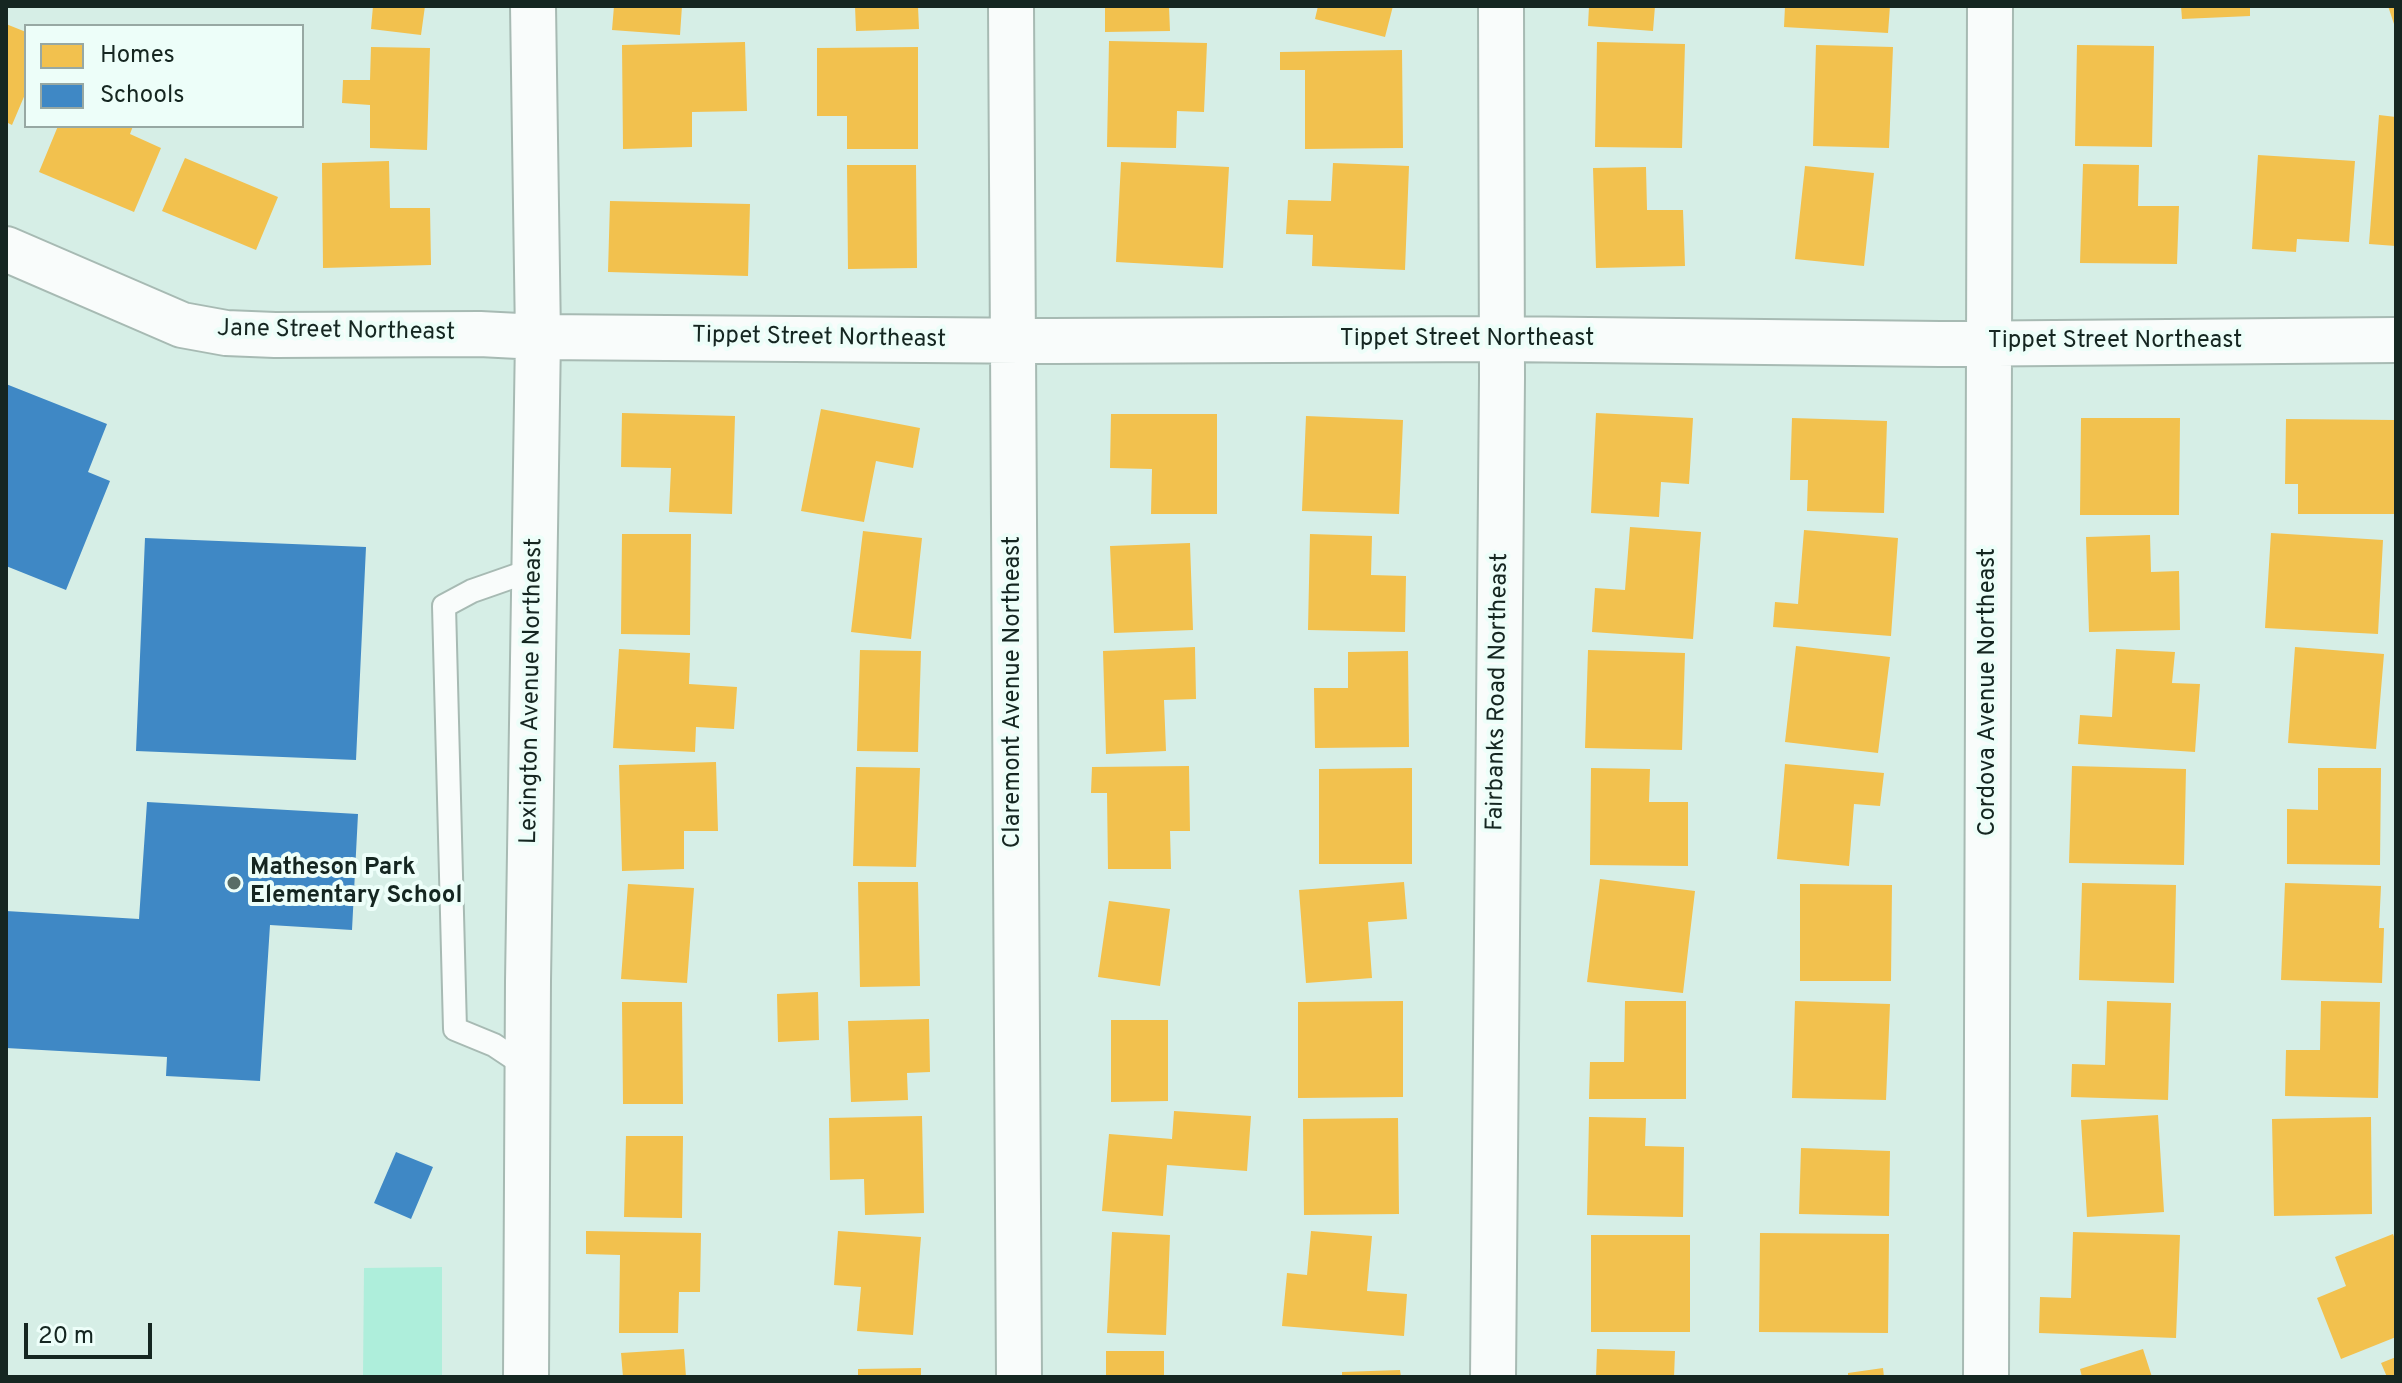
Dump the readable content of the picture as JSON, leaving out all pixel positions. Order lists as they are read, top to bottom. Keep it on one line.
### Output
{"streets":{"street":["Jane Street Northeast","Tippet Street Northeast","Lexington Avenue Northeast","Claremont Avenue Northeast","Fairbanks Road Northeast","Cordova Avenue Northeast"]},"crossings":[["Jane Street Northeast","Tippet Street Northeast"],["Jane Street Northeast","Lexington Avenue Northeast"],["Tippet Street Northeast","Lexington Avenue Northeast"],["Tippet Street Northeast","Claremont Avenue Northeast"],["Tippet Street Northeast","Fairbanks Road Northeast"],["Tippet Street Northeast","Cordova Avenue Northeast"]],"places":["Matheson Park Elementary School"],"legend":["Homes","Schools"],"scale_bar":"20 m"}
